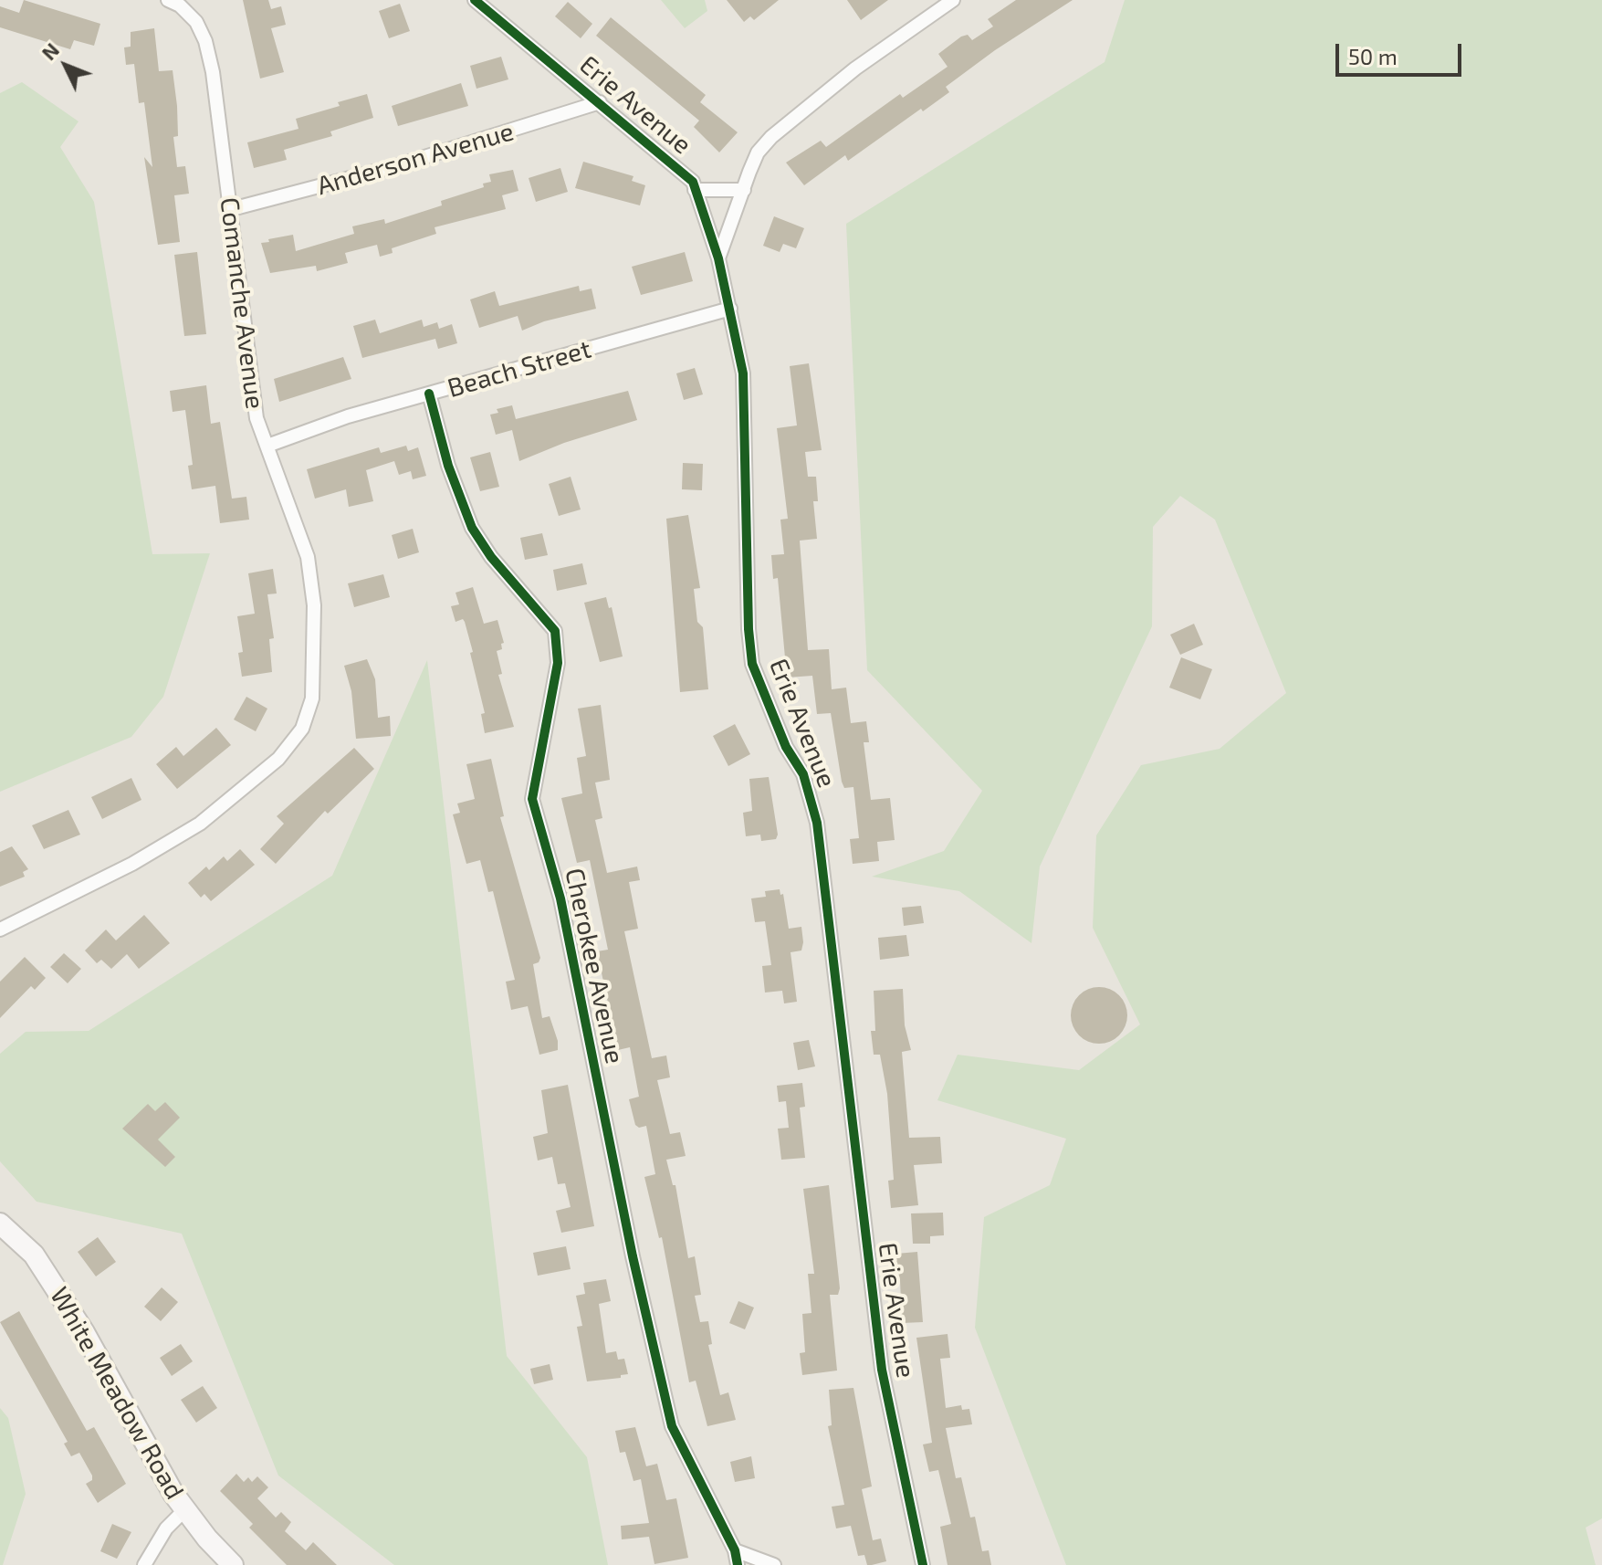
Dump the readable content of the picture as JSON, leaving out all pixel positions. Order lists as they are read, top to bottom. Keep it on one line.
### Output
{"streets":{"street":["Erie Avenue","Anderson Avenue","Comanche Avenue","Beach Street","Cherokee Avenue","White Meadow Road"]},"crossings":[["Erie Avenue","Anderson Avenue"],["Erie Avenue","Beach Street"],["Anderson Avenue","Comanche Avenue"],["Comanche Avenue","Beach Street"],["Beach Street","Cherokee Avenue"]],"scale_bar":"50 m","north":"top left"}
